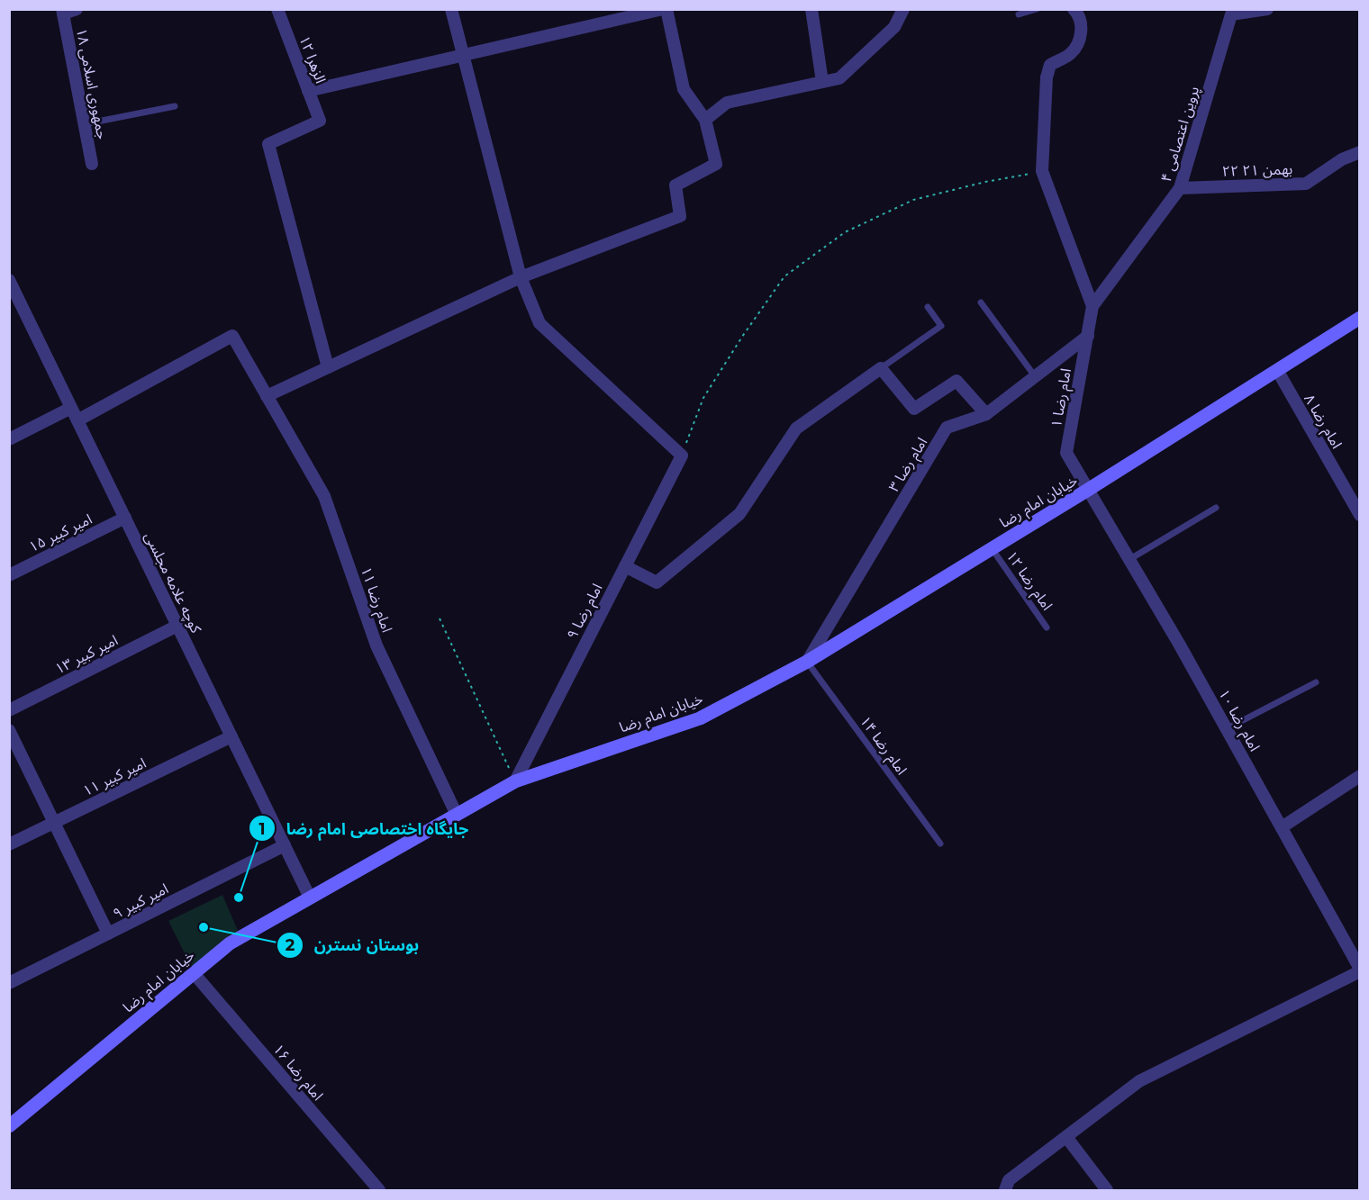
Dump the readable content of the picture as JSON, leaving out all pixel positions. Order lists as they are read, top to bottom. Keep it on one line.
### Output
{"streets":{"street":["الزهرا ۱۲","جمهوری اسلامی ۱۸","پروین اعتصامی ۴","۲۲ بهمن ۲۱","امام رضا ۱","امام رضا ۸","امام رضا ۳","خیابان امام رضا","امیر کبیر ۱۵","کوچه علامه مجلسی","امام رضا ۱۱","امام رضا ۹","امیر کبیر ۱۳","امام رضا ۱۰","امیر کبیر ۱۱","امیر کبیر ۹","امام رضا ۱۶"],"lane":["امام رضا ۱۲","امام رضا ۱۴"]},"crossings":[["پروین اعتصامی ۴","۲۲ بهمن ۲۱"],["پروین اعتصامی ۴","امام رضا ۱"],["امام رضا ۱","امام رضا ۳"],["امام رضا ۱","خیابان امام رضا"],["امام رضا ۱","امام رضا ۱۰"],["امام رضا ۸","خیابان امام رضا"],["امام رضا ۳","خیابان امام رضا"],["امام رضا ۳","امام رضا ۱۴"],["خیابان امام رضا","امام رضا ۱۲"],["خیابان امام رضا","کوچه علامه مجلسی"],["خیابان امام رضا","امام رضا ۱۱"],["خیابان امام رضا","امام رضا ۹"],["خیابان امام رضا","امام رضا ۱۰"],["خیابان امام رضا","امام رضا ۱۴"],["خیابان امام رضا","امام رضا ۱۶"],["امیر کبیر ۱۵","کوچه علامه مجلسی"],["کوچه علامه مجلسی","امام رضا ۱۱"],["کوچه علامه مجلسی","امیر کبیر ۱۳"],["کوچه علامه مجلسی","امیر کبیر ۱۱"],["کوچه علامه مجلسی","امیر کبیر ۹"]],"places":["جایگاه اختصاصی امام رضا","بوستان نسترن"]}
